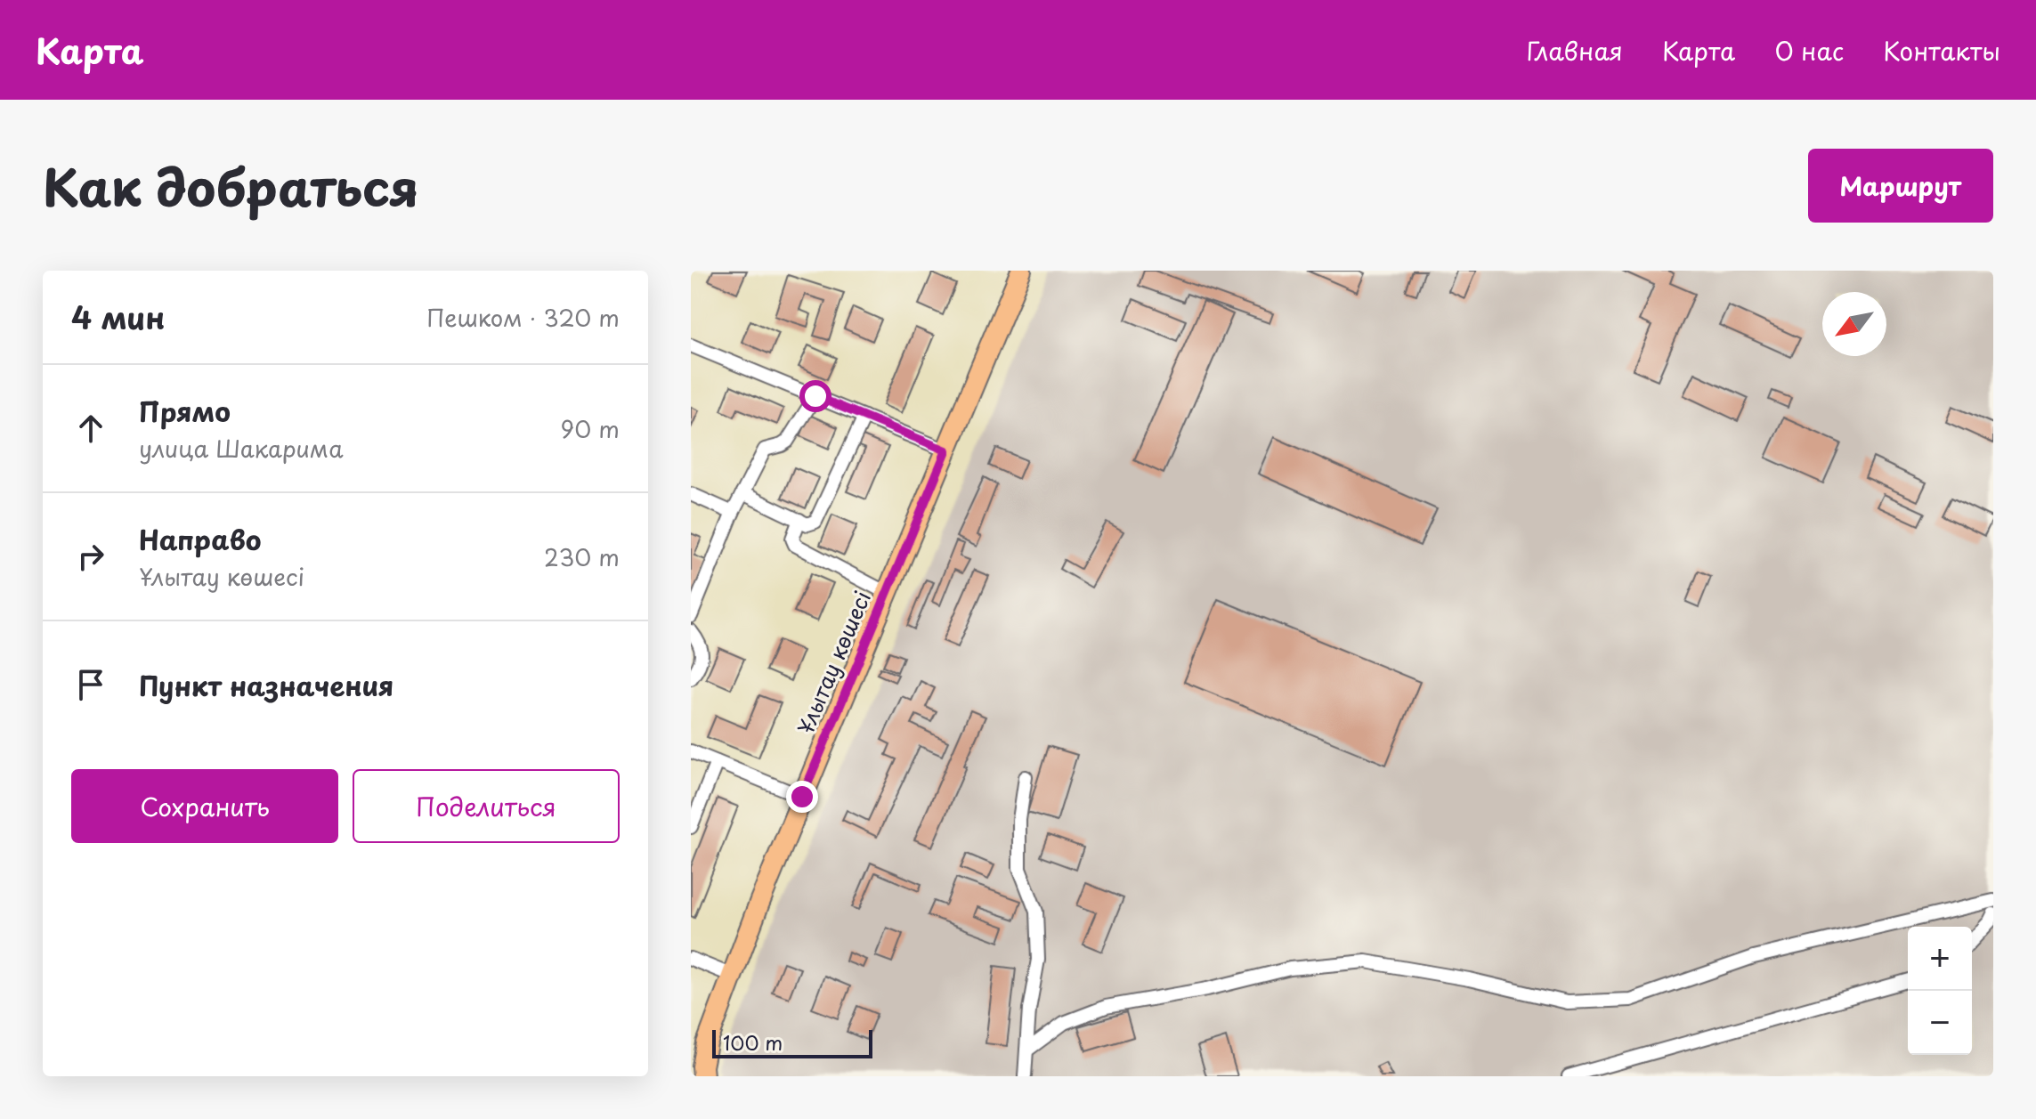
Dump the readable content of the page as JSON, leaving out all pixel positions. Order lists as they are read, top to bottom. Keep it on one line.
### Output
{"streets":{"main road":["Ұлытау көшесі"]},"scale_bar":"100 m","north":"bottom left","page":{"header":"Карта","nav":["Главная","Карта","О нас","Контакты"],"title":"Как добраться","buttons":["Маршрут",["Сохранить","Поделиться"]],"heading":["4 мин","Пешком · 320 m"],"list":[["Прямо","улица Шакарима","90 m"],["Направо","Ұлытау көшесі","230 m"],"Пункт назначения"],"map_buttons":["+","−"],"scale":"100 m"}}
